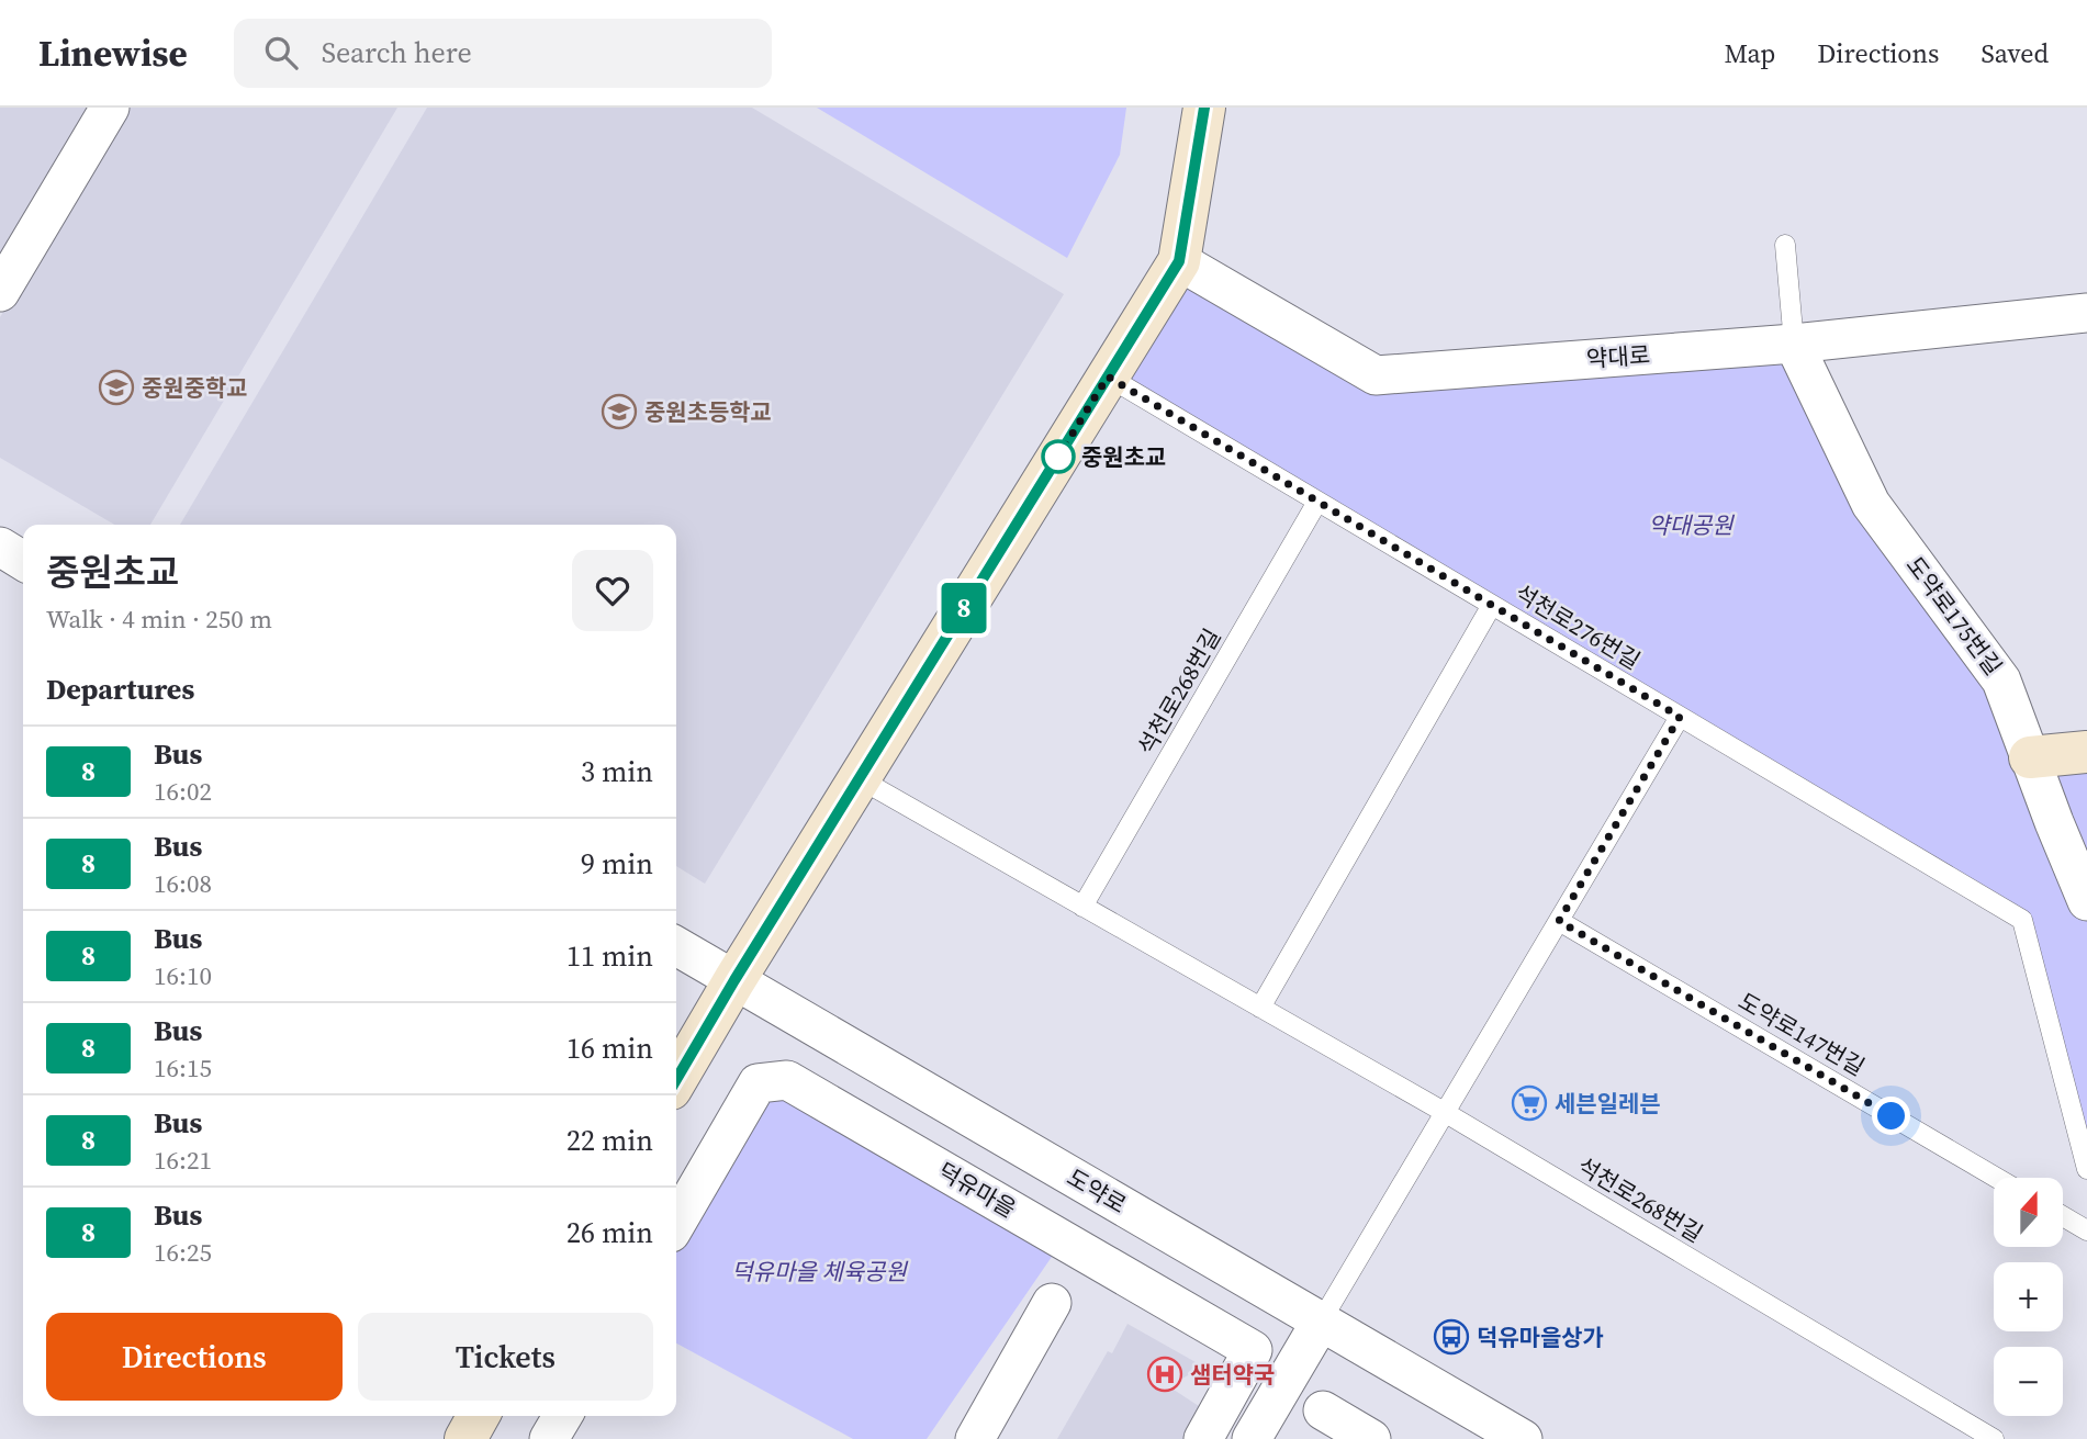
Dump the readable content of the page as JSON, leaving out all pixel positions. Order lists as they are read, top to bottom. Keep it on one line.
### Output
{"streets":{"street":["약대로","도약로175번길","덕유마을","도약로"],"lane":["석천로276번길","석천로268번길","도약로147번길"]},"crossings":[["약대로","도약로175번길"],["석천로276번길","석천로268번길"]],"parks":["약대공원","덕유마을 체육공원"],"places":{"school or university":["중원중학교","중원초등학교"],"other":["중원초교"],"supermarket":["세븐일레븐"],"bus stop":["덕유마을상가"],"hospital":["샘터약국"]},"lines":["bus line 8"],"north":"top","page":{"header":"Linewise","search":"Search here","nav":["Map","Directions","Saved"],"on_map":"8","heading":[["중원초교","Walk · 4 min · 250 m"],"Departures"],"list":[{"mark":"8","name":"Bus","note":"16:02","value":"3 min"},{"mark":"8","name":"Bus","note":"16:08","value":"9 min"},{"mark":"8","name":"Bus","note":"16:10","value":"11 min"},{"mark":"8","name":"Bus","note":"16:15","value":"16 min"},{"mark":"8","name":"Bus","note":"16:21","value":"22 min"},{"mark":"8","name":"Bus","note":"16:25","value":"26 min"}],"map_buttons":["+","−"],"buttons":["Directions","Tickets"]}}
